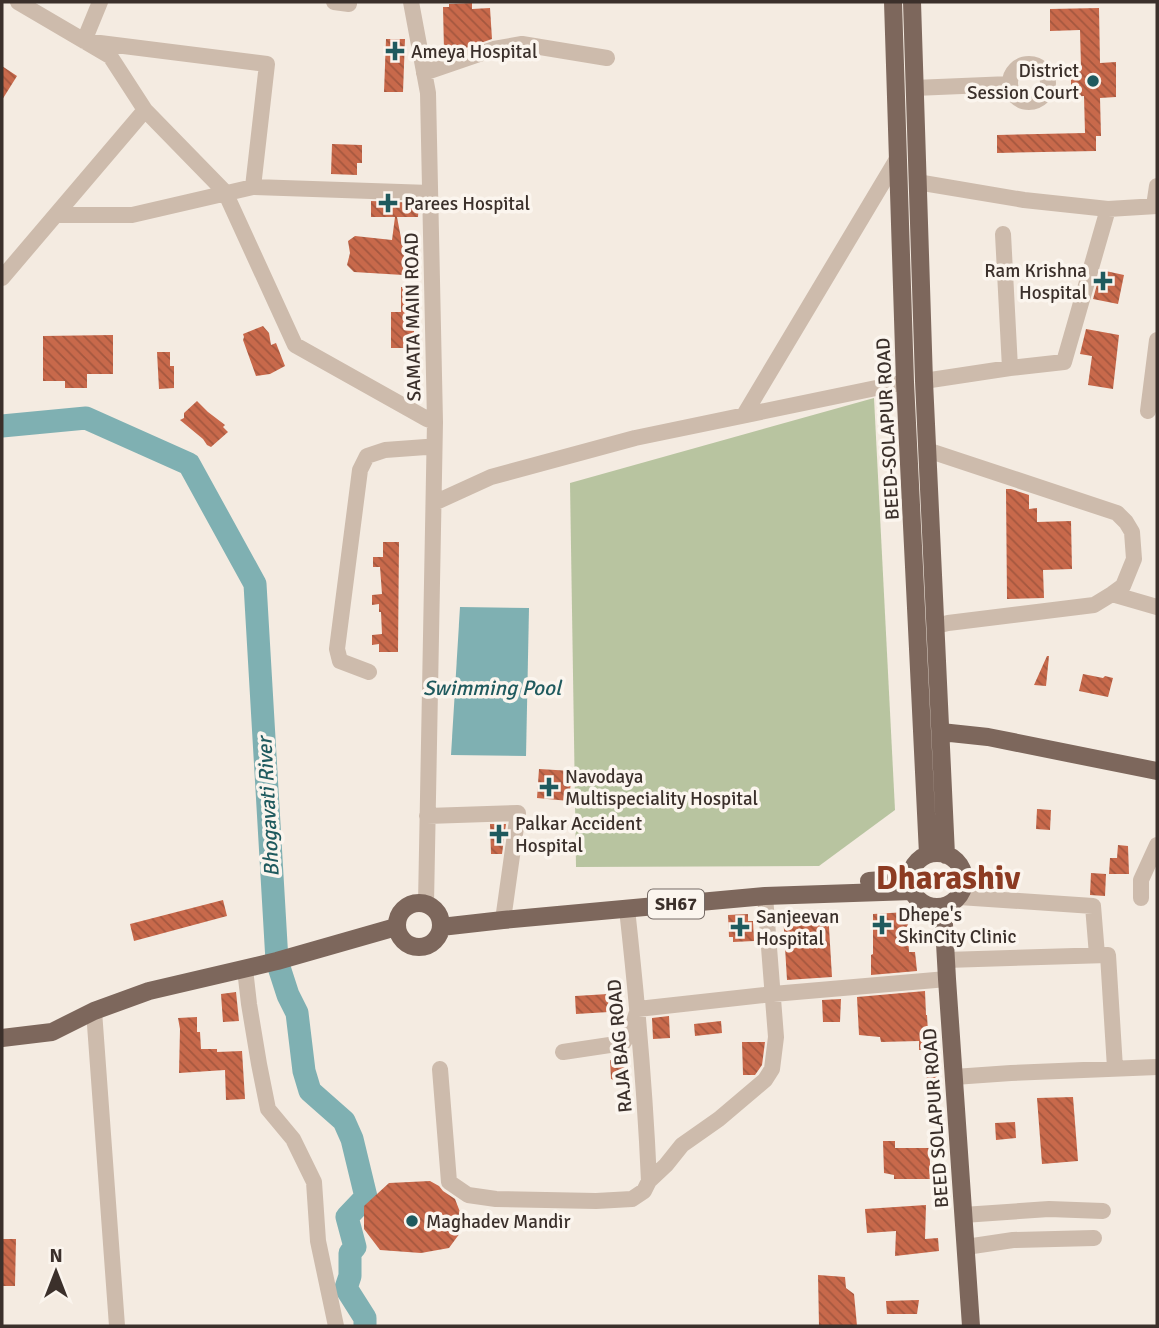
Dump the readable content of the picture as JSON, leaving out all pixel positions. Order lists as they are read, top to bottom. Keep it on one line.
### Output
{"streets":{"main road":["BEED-SOLAPUR ROAD","SH67","BEED SOLAPUR ROAD"],"street":["SAMATA MAIN ROAD","RAJA BAG ROAD"]},"crossings":[["BEED-SOLAPUR ROAD","SH67"],["BEED-SOLAPUR ROAD","BEED SOLAPUR ROAD"],["SH67","RAJA BAG ROAD"],["SH67","BEED SOLAPUR ROAD"]],"districts":["Dharashiv"],"water":["Swimming Pool","Bhogavati River"],"places":{"health":["Ameya Hospital","Parees Hospital","Ram Krishna Hospital","Navodaya Multispeciality Hospital","Palkar Accident Hospital","Dhepe's SkinCity Clinic","Sanjeevan Hospital"],"other":["District Session Court","Maghadev Mandir"]},"north":"top"}
